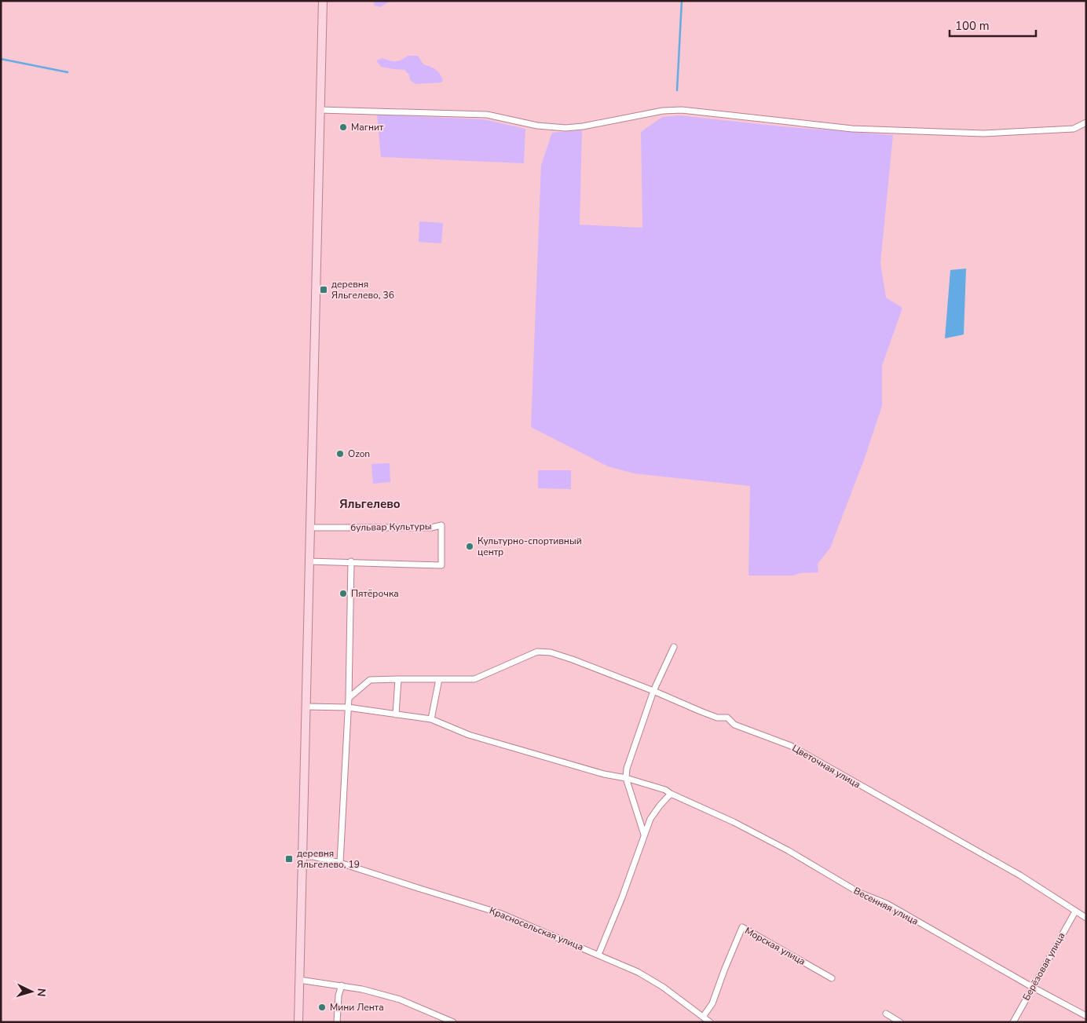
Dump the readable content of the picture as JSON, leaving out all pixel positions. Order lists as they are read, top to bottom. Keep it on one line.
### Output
{"streets":{"street":["бульвар Культуры","Цветочная улица","Весенняя улица","Красносельская улица","Морская улица","Берёзовая улица"]},"crossings":[["Цветочная улица","Берёзовая улица"],["Весенняя улица","Берёзовая улица"],["Красносельская улица","Морская улица"]],"districts":["Яльгелево"],"places":{"other":["Магнит","Ozon","Культурно-спортивный центр","Пятёрочка","Мини Лента"],"transit":["деревня Яльгелево, 36","деревня Яльгелево, 19"]},"scale_bar":"100 m","north":"right"}
